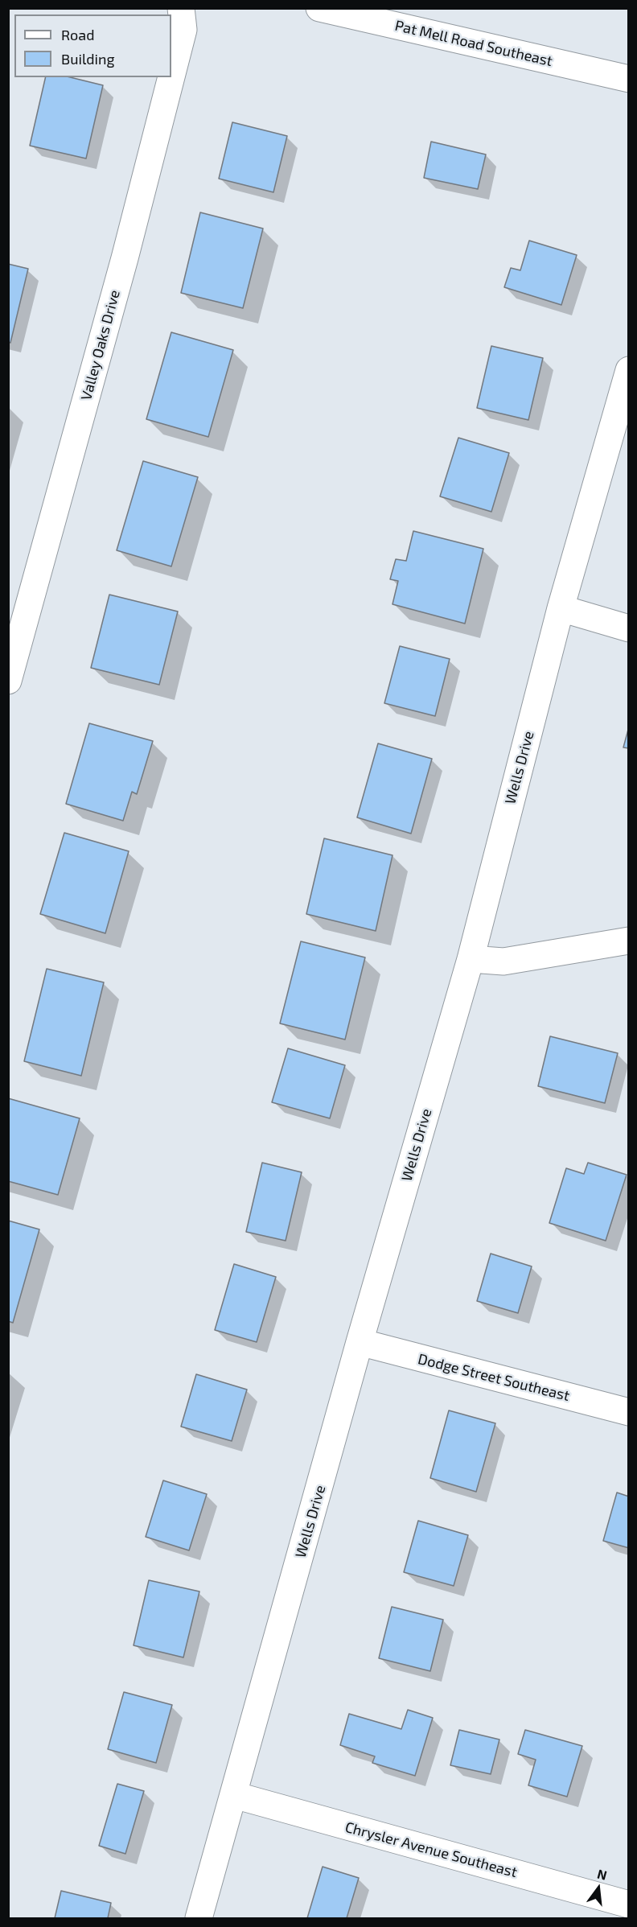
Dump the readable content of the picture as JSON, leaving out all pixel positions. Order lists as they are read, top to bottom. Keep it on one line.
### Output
{"streets":{"street":["Pat Mell Road Southeast","Valley Oaks Drive","Wells Drive","Dodge Street Southeast","Chrysler Avenue Southeast"]},"crossings":[["Wells Drive","Dodge Street Southeast"],["Wells Drive","Chrysler Avenue Southeast"]],"legend":["Road","Building"],"north":"top"}
